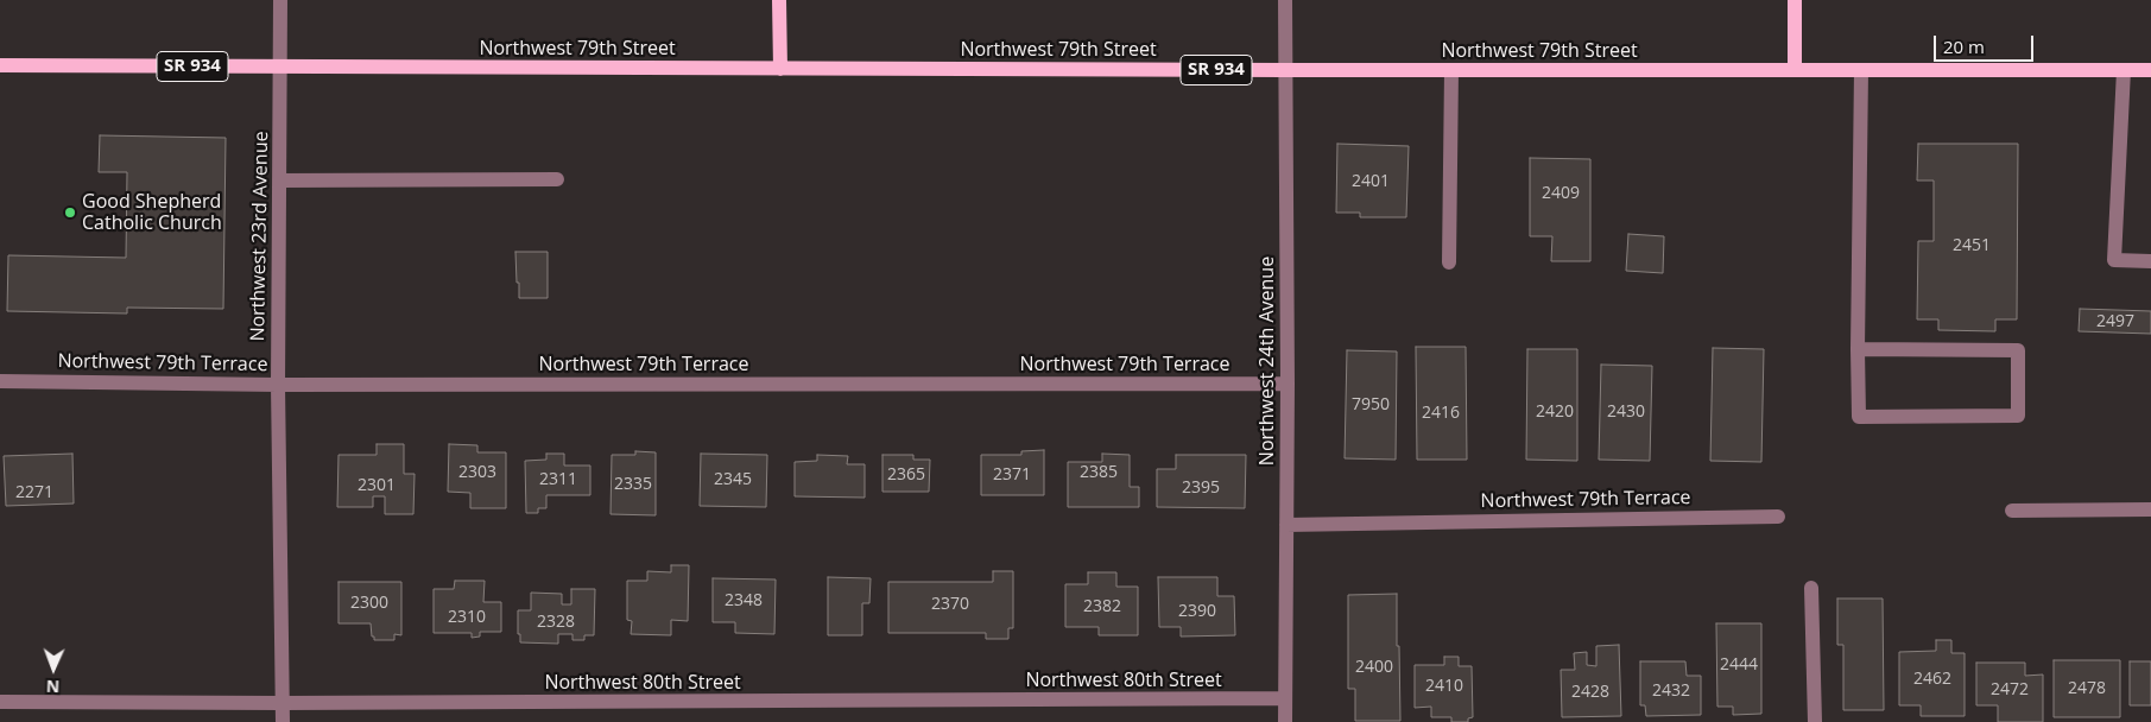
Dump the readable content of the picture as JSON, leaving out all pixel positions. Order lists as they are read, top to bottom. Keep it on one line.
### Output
{"streets":{"main road":["Northwest 79th Street","SR 934"],"street":["Northwest 23rd Avenue","Northwest 24th Avenue","Northwest 79th Terrace","Northwest 80th Street"]},"crossings":[["Northwest 79th Street","Northwest 23rd Avenue"],["Northwest 79th Street","Northwest 24th Avenue"],["Northwest 23rd Avenue","Northwest 79th Terrace"],["Northwest 23rd Avenue","Northwest 80th Street"],["Northwest 24th Avenue","Northwest 79th Terrace"],["Northwest 24th Avenue","Northwest 80th Street"]],"places":["Good Shepherd Catholic Church"],"house_numbers":["2401","2409","2451","2497","7950","2420","2430","2416","2303","2385","2365","2371","2311","2345","2335","2301","2395","2271","2348","2300","2370","2382","2390","2310","2328","2444","2400","2462","2410","2478","2472","2432","2428"],"scale_bar":"20 m","north":"bottom"}
